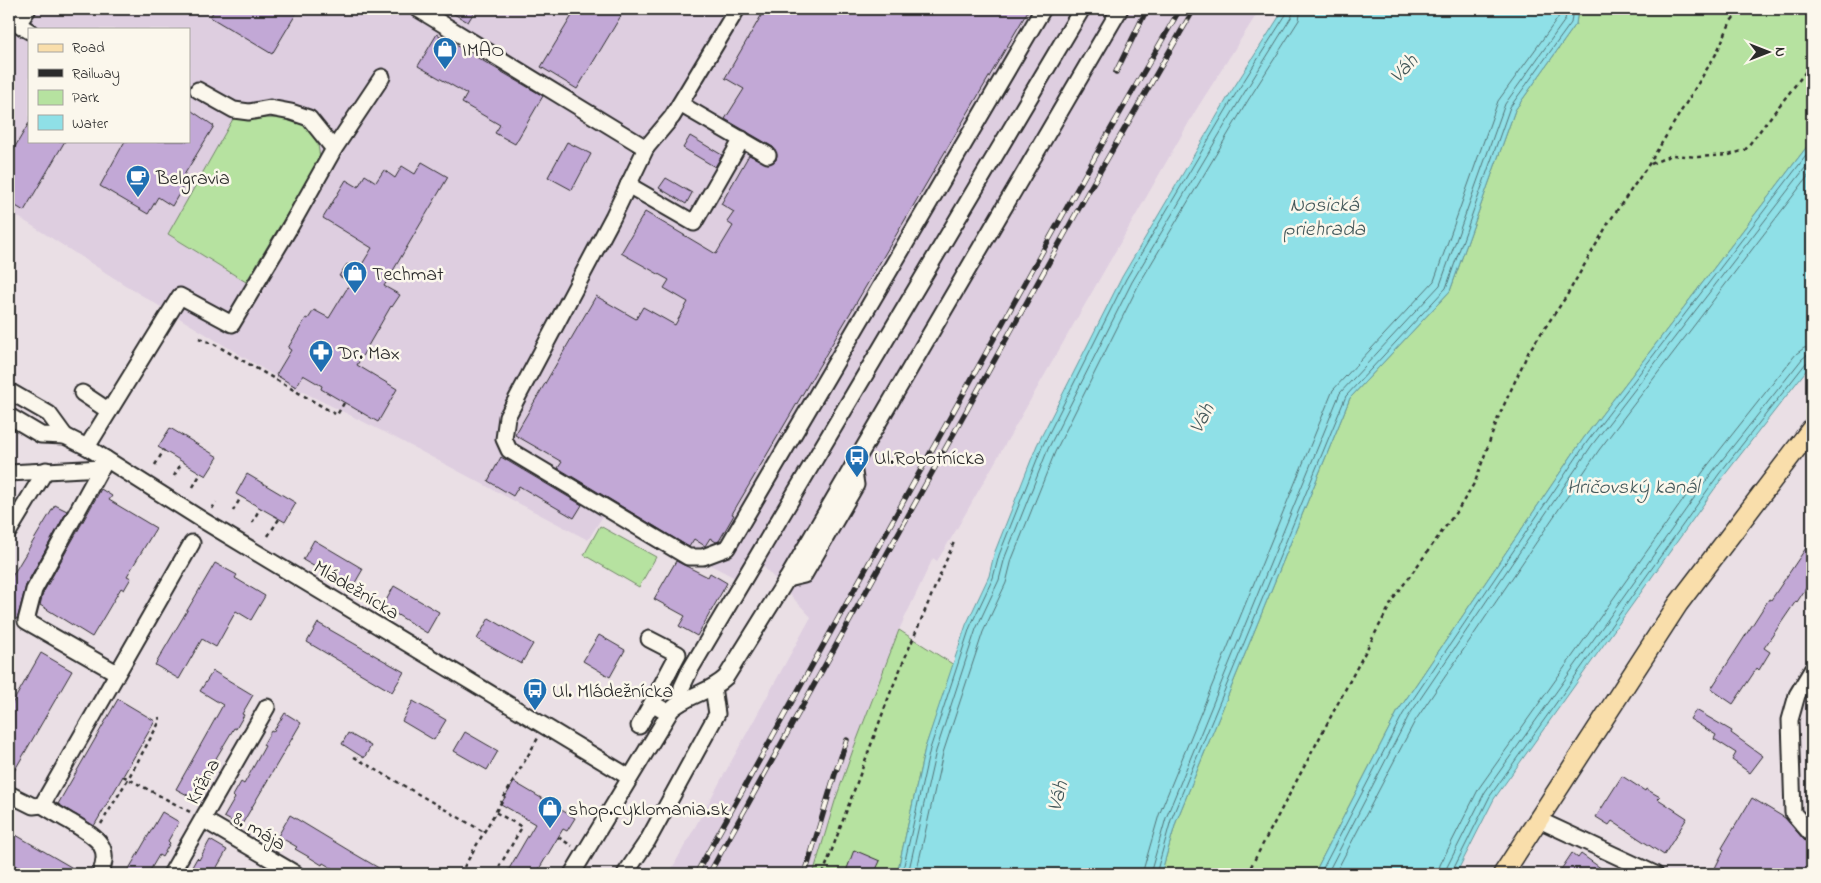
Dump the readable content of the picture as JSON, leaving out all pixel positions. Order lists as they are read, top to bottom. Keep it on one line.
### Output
{"streets":{"street":["Mládežnícka","Krížna","8. mája"]},"crossings":[["Krížna","8. mája"]],"water":["Váh","Nosická priehrada","Hričovský kanál"],"places":{"shop":["IMAO","Techmat","shop.cyklomania.sk"],"cafe":["Belgravia"],"pharmacy":["Dr. Max"],"bus stop":["Ul.Robotnícka","Ul. Mládežnícka"]},"legend":["Road","Railway","Park","Water"],"north":"right"}
